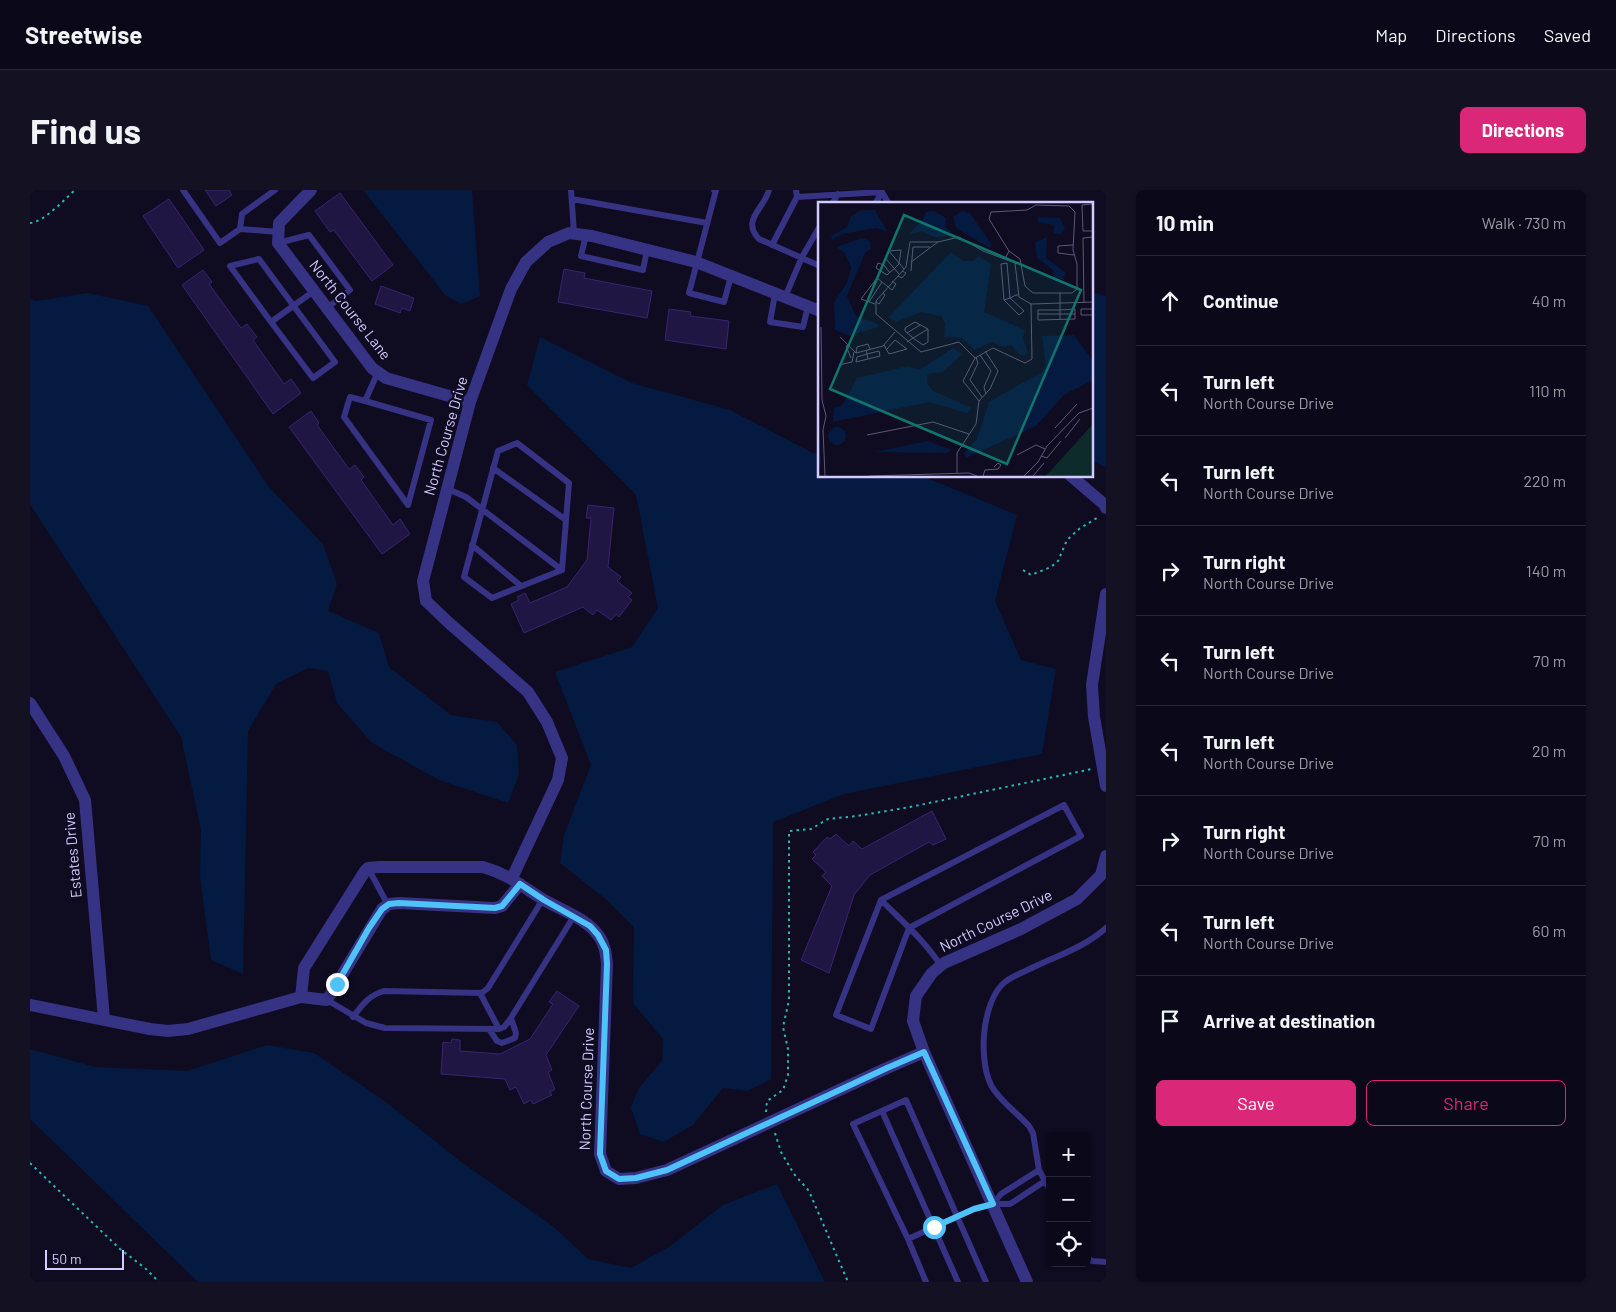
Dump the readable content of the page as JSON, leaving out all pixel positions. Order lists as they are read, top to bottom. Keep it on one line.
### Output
{"streets":{"street":["North Course Lane","North Course Drive","Estates Drive"]},"crossings":[["North Course Lane","North Course Drive"]],"scale_bar":"50 m","page":{"header":"Streetwise","nav":["Map","Directions","Saved"],"buttons":["Directions",["Save","Share"]],"title":"Find us","heading":["10 min","Walk · 730 m"],"list":[["Continue","40 m"],["Turn left","North Course Drive","110 m"],["Turn left","North Course Drive","220 m"],["Turn right","North Course Drive","140 m"],["Turn left","North Course Drive","70 m"],["Turn left","North Course Drive","20 m"],["Turn right","North Course Drive","70 m"],["Turn left","North Course Drive","60 m"],"Arrive at destination"],"map_buttons":["+","−"],"scale":"50 m"}}
